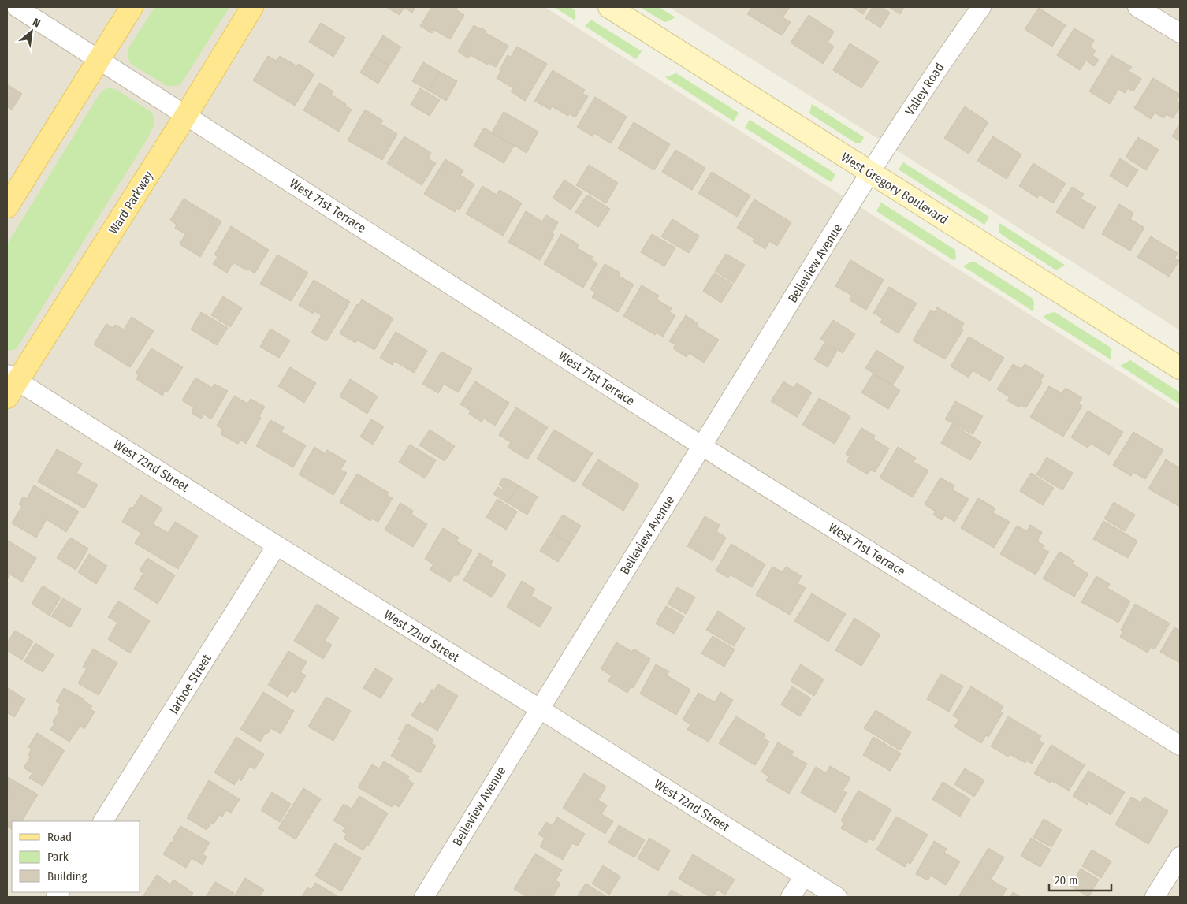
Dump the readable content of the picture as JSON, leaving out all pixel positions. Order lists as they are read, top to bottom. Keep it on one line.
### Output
{"streets":{"main road":["West Gregory Boulevard","Ward Parkway"],"street":["Valley Road","West 71st Terrace","Belleview Avenue","West 72nd Street","Jarboe Street"]},"crossings":[["Valley Road","West Gregory Boulevard"],["Valley Road","Belleview Avenue"],["West Gregory Boulevard","Belleview Avenue"],["Ward Parkway","West 71st Terrace"],["Ward Parkway","West 72nd Street"],["West 71st Terrace","Belleview Avenue"],["Belleview Avenue","West 72nd Street"],["West 72nd Street","Jarboe Street"]],"legend":["Road","Park","Building"],"scale_bar":"20 m","north":"top right"}
